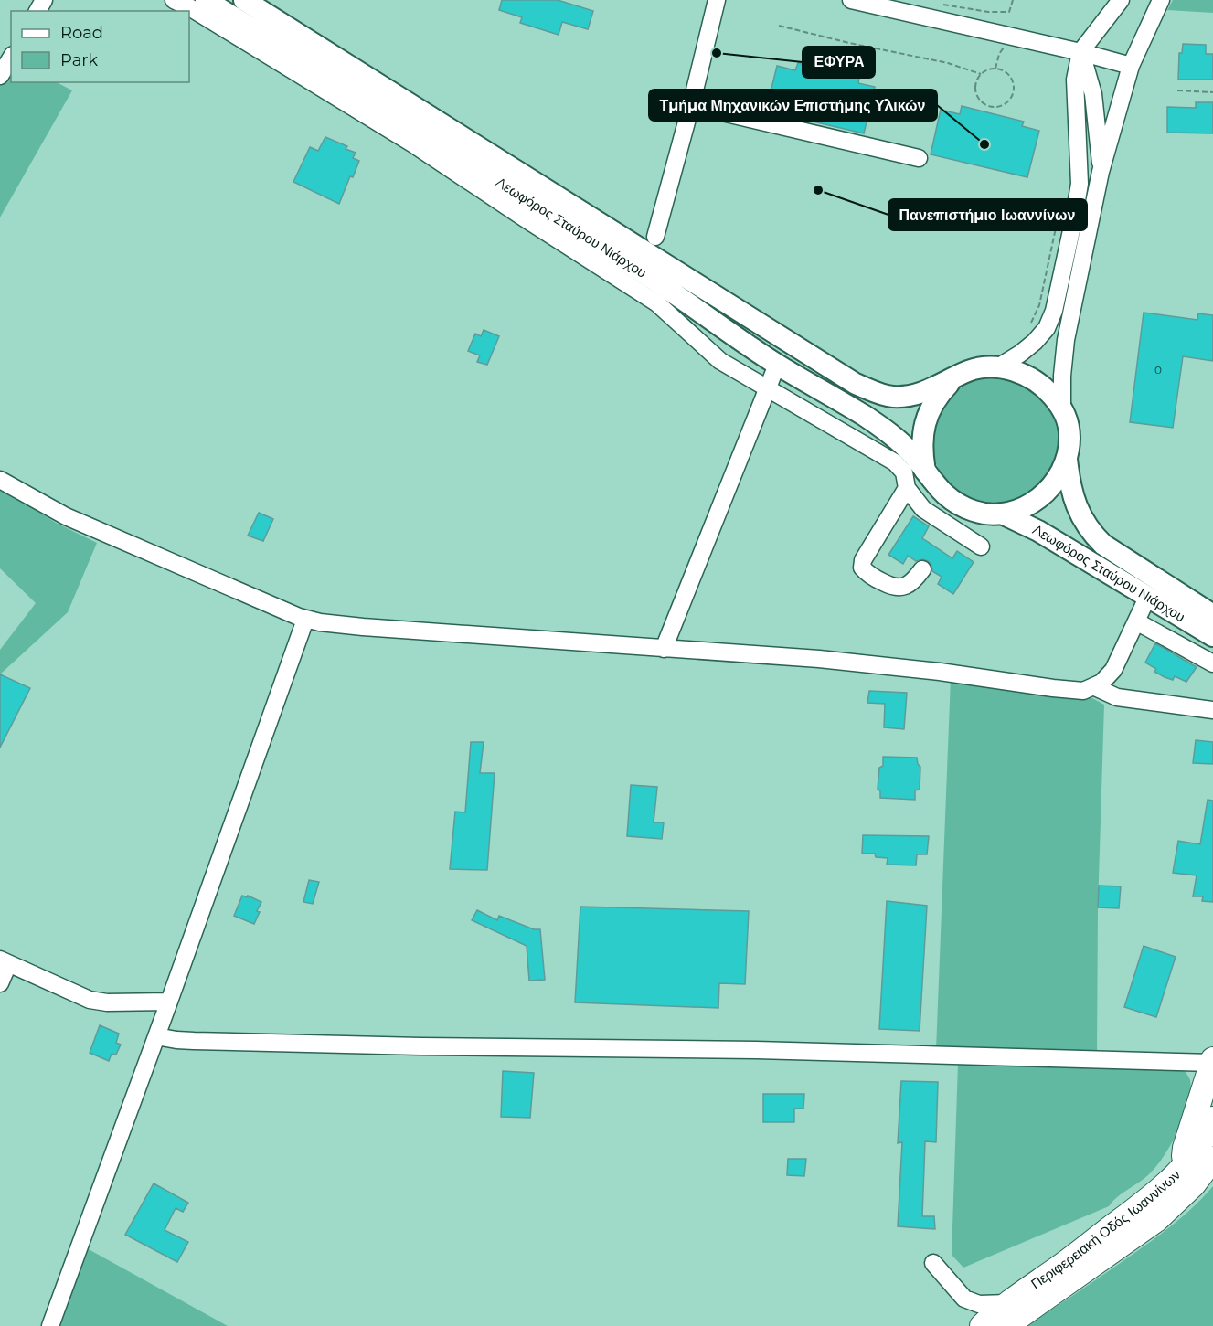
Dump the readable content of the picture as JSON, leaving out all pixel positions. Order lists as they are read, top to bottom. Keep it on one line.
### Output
{"streets":{"highway":["Περιφερειακή Οδός Ιωαννίνων"],"main road":["Λεωφόρος Σταύρου Νιάρχου"]},"places":["ΕΦΥΡΑ","Τμήμα Μηχανικών Επιστήμης Υλικών","Πανεπιστήμιο Ιωαννίνων"],"house_numbers":["0"],"legend":["Road","Park"]}
